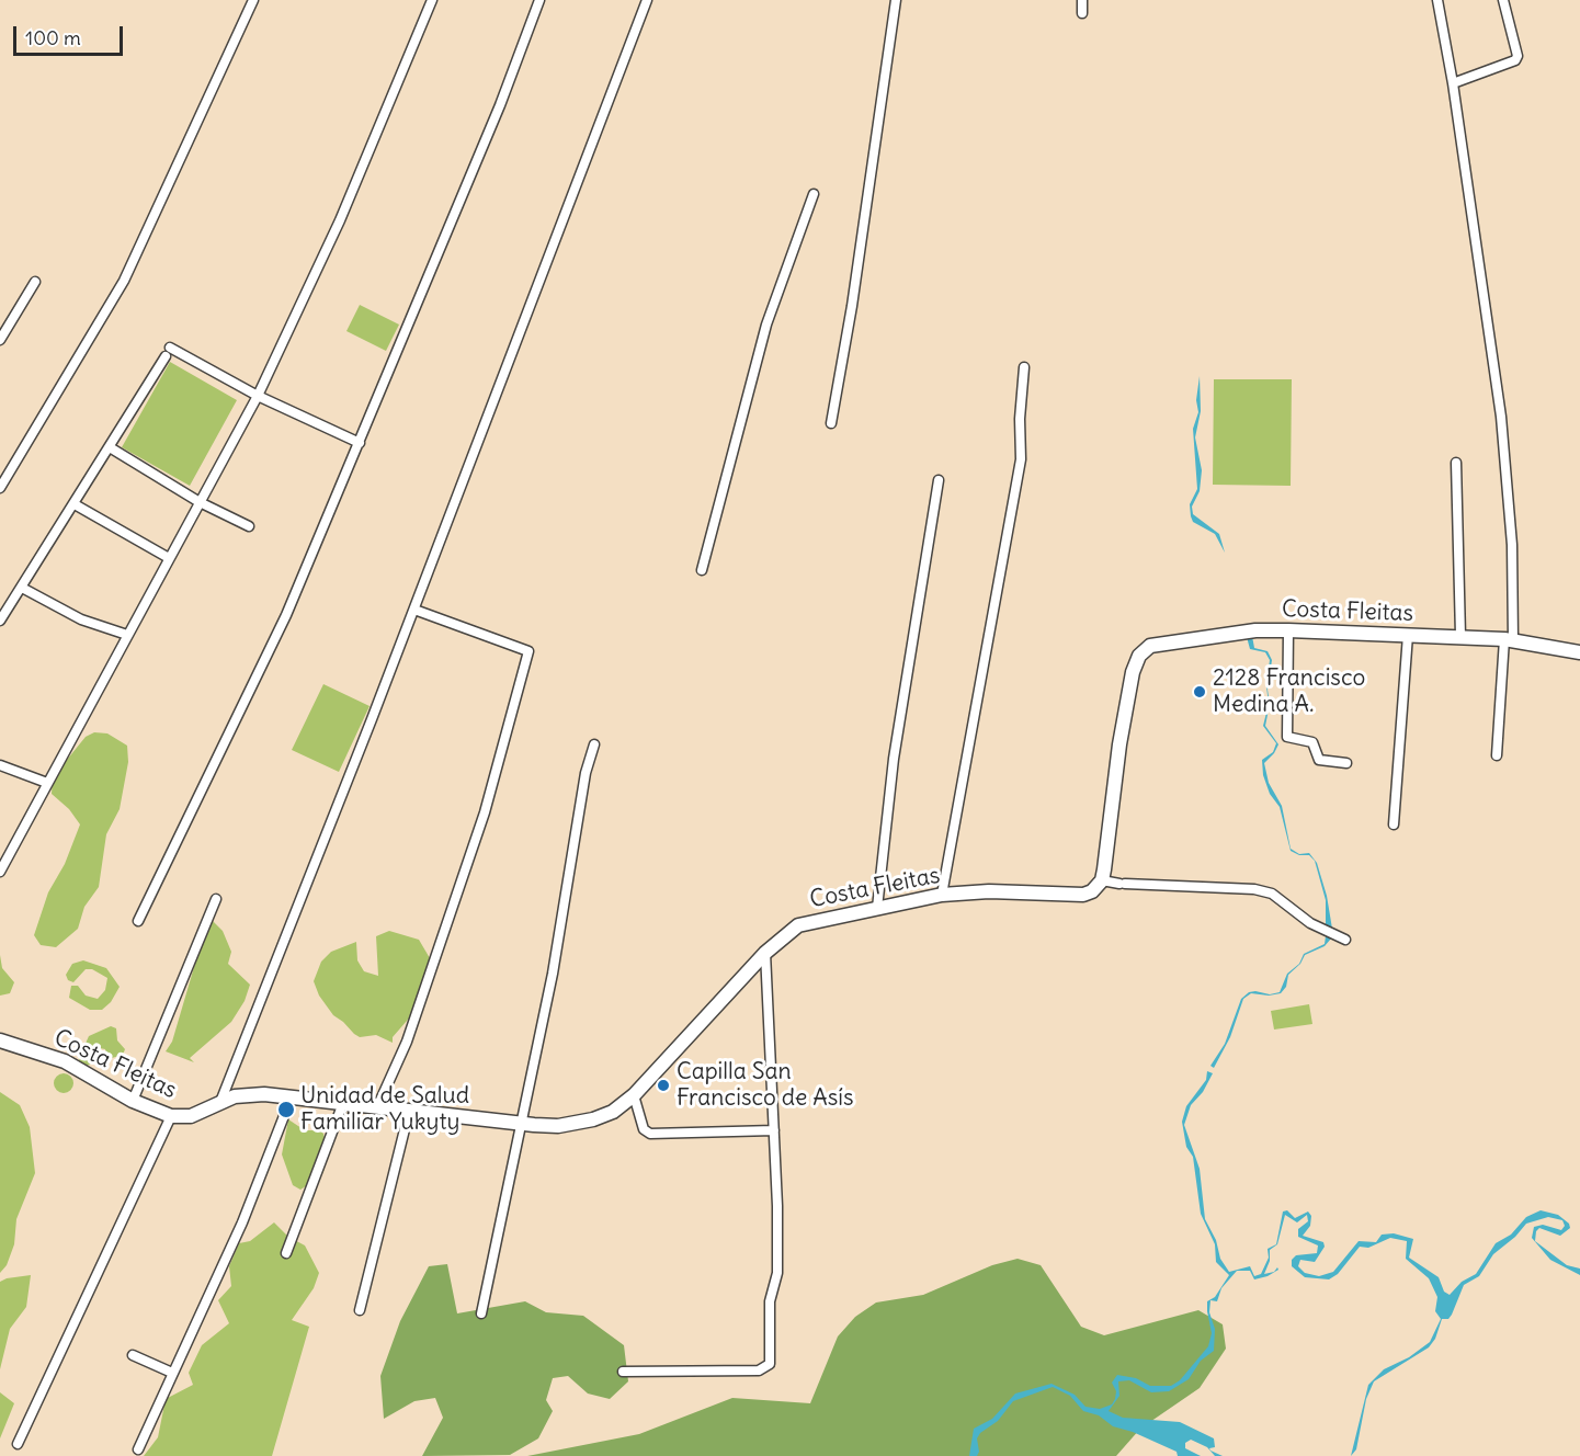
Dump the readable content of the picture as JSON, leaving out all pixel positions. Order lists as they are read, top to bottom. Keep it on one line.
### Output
{"streets":{"main road":["Costa Fleitas"]},"places":["2128 Francisco Medina A.","Capilla San Francisco de Asís","Unidad de Salud Familiar Yukyty"],"scale_bar":"100 m"}
